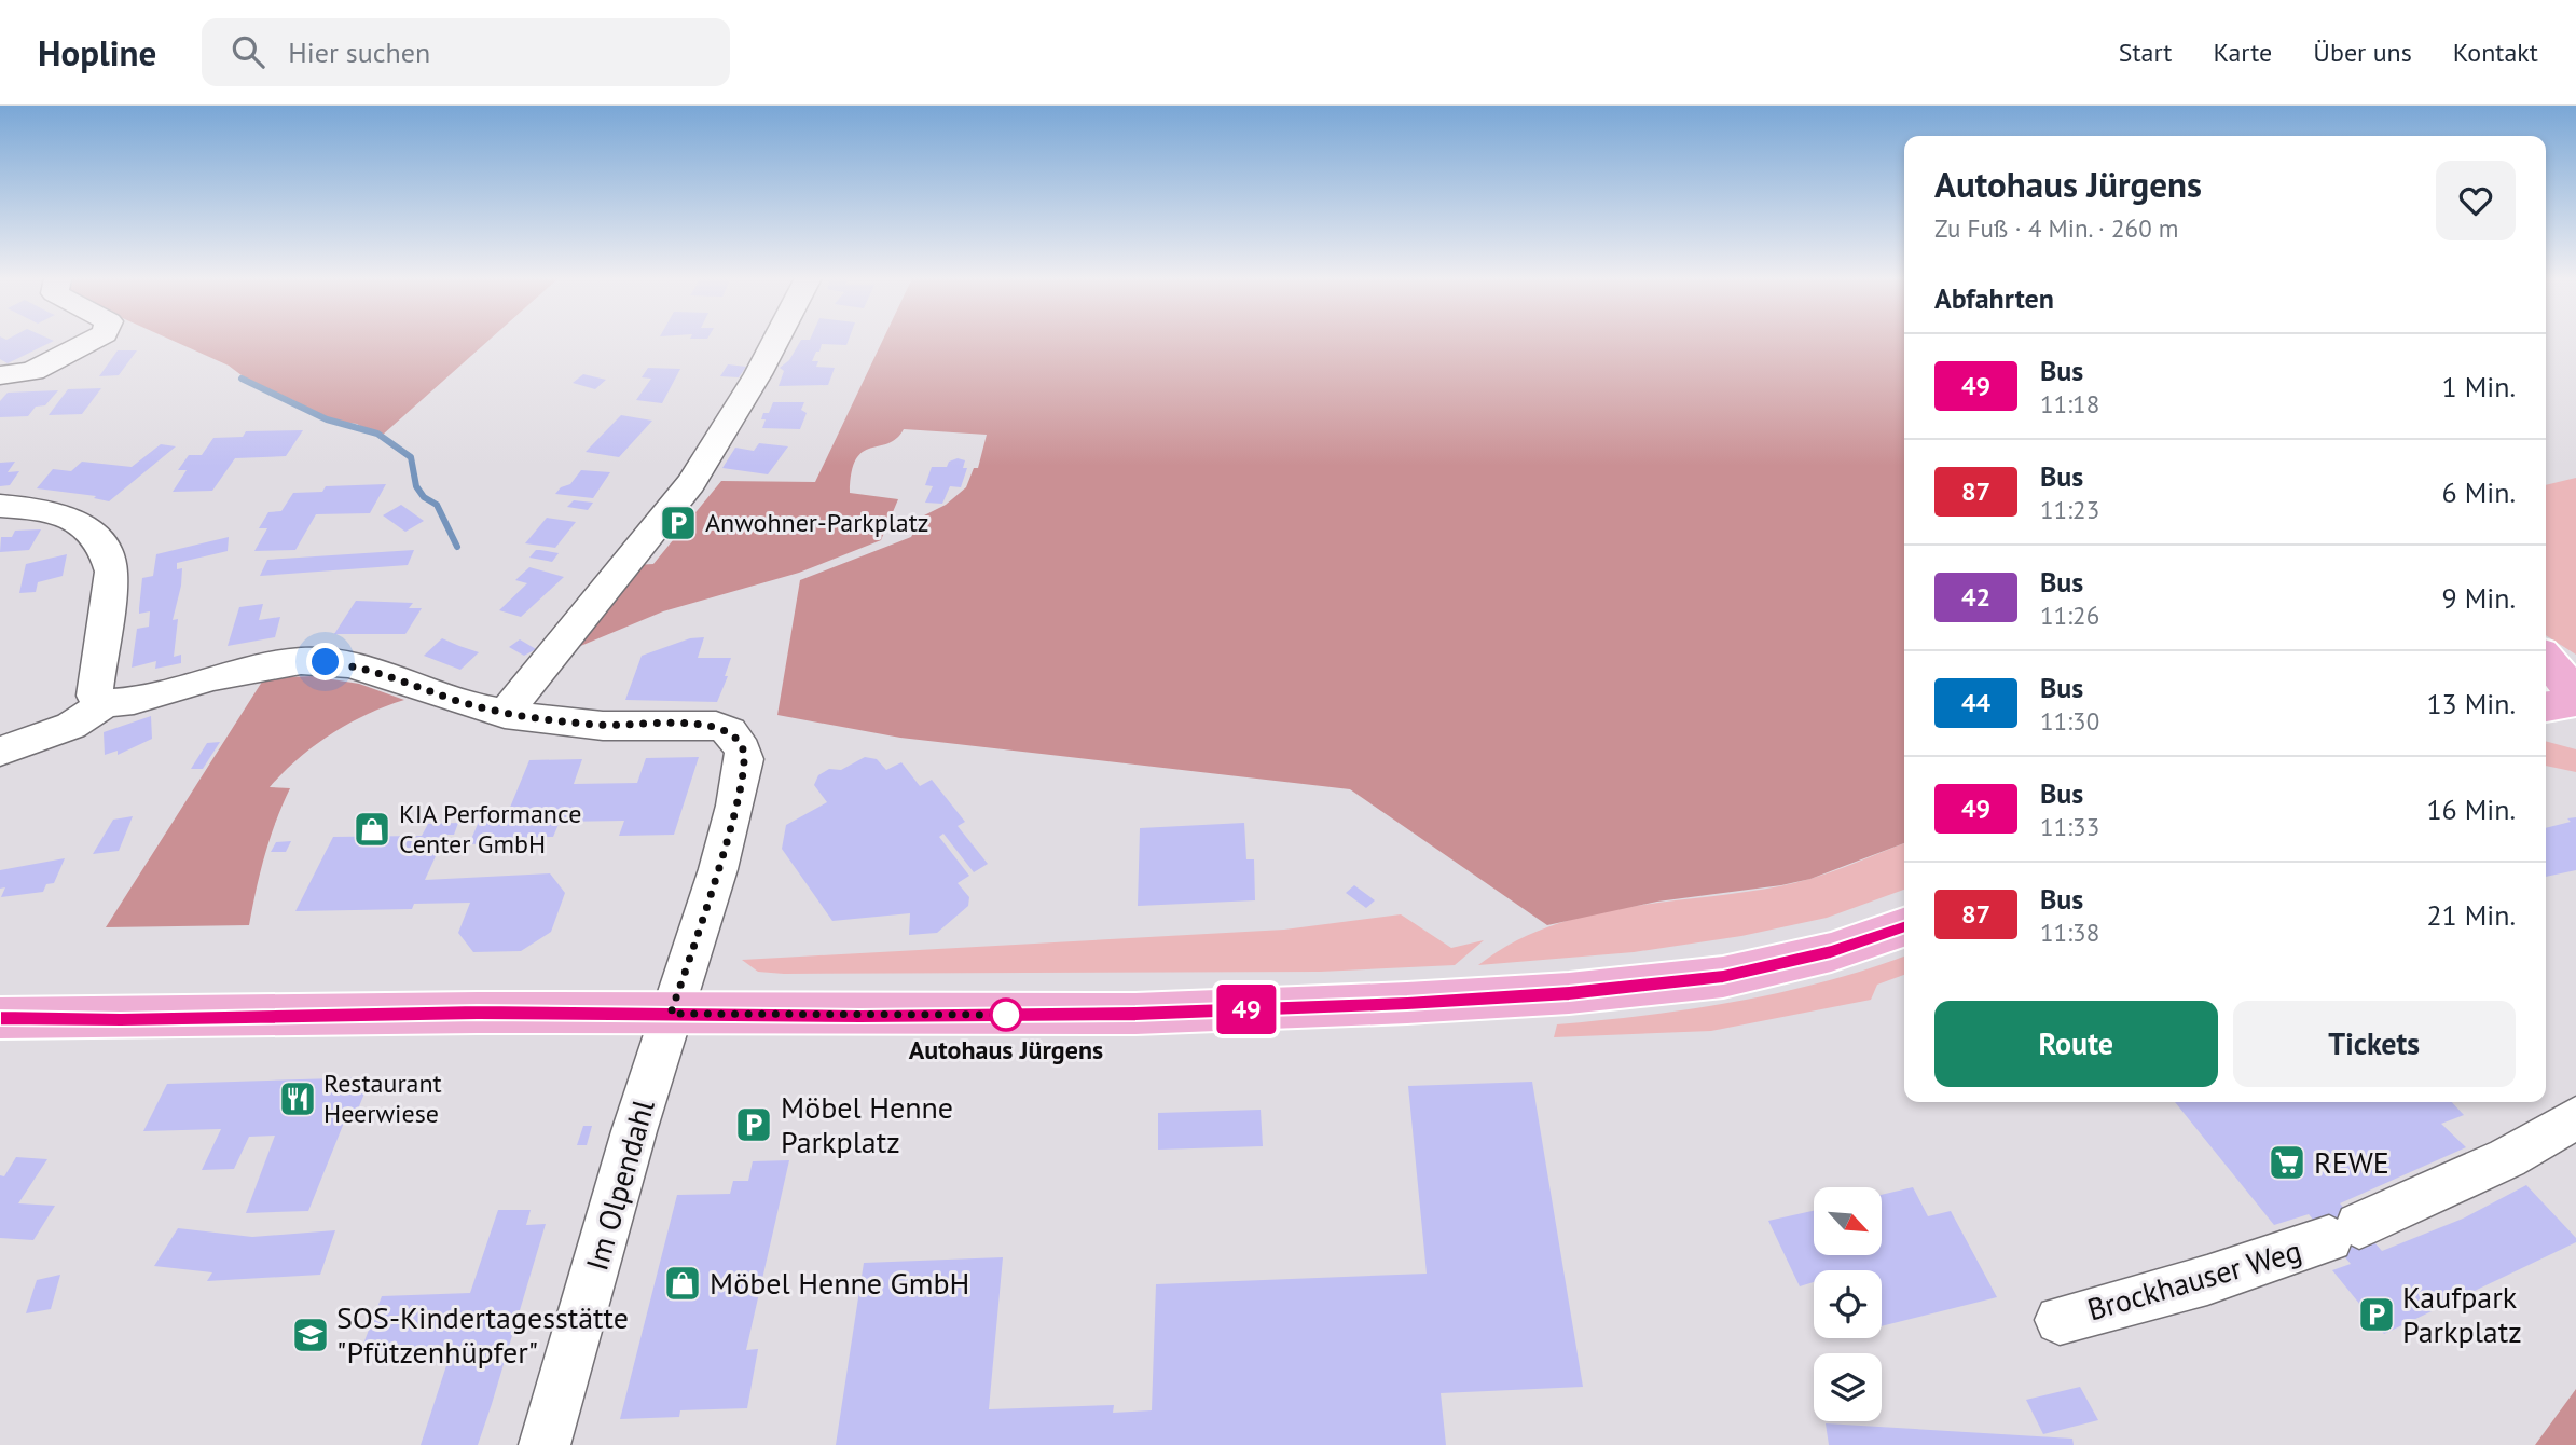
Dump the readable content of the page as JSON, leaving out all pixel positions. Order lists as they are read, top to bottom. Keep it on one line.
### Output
{"streets":{"street":["Im Olpendahl","Brockhauser Weg"]},"places":{"parking":["Anwohner-Parkplatz","Möbel Henne Parkplatz","Kaufpark Parkplatz"],"shop":["KIA Performance Center GmbH","Möbel Henne GmbH"],"other":["Autohaus Jürgens"],"restaurant":["Restaurant Heerwiese"],"supermarket":["REWE"],"school or university":["SOS-Kindertagesstätte \"Pfützenhüpfer\""]},"lines":["bus line 49"],"north":"bottom right","page":{"header":"Hopline","search":"Hier suchen","nav":["Start","Karte","Über uns","Kontakt"],"on_map":"49","heading":[["Autohaus Jürgens","Zu Fuß · 4 Min. · 260 m"],"Abfahrten"],"list":[{"mark":"49","name":"Bus","note":"11:18","value":"1 Min."},{"mark":"87","name":"Bus","note":"11:23","value":"6 Min."},{"mark":"42","name":"Bus","note":"11:26","value":"9 Min."},{"mark":"44","name":"Bus","note":"11:30","value":"13 Min."},{"mark":"49","name":"Bus","note":"11:33","value":"16 Min."},{"mark":"87","name":"Bus","note":"11:38","value":"21 Min."}],"buttons":["Route","Tickets"]}}
